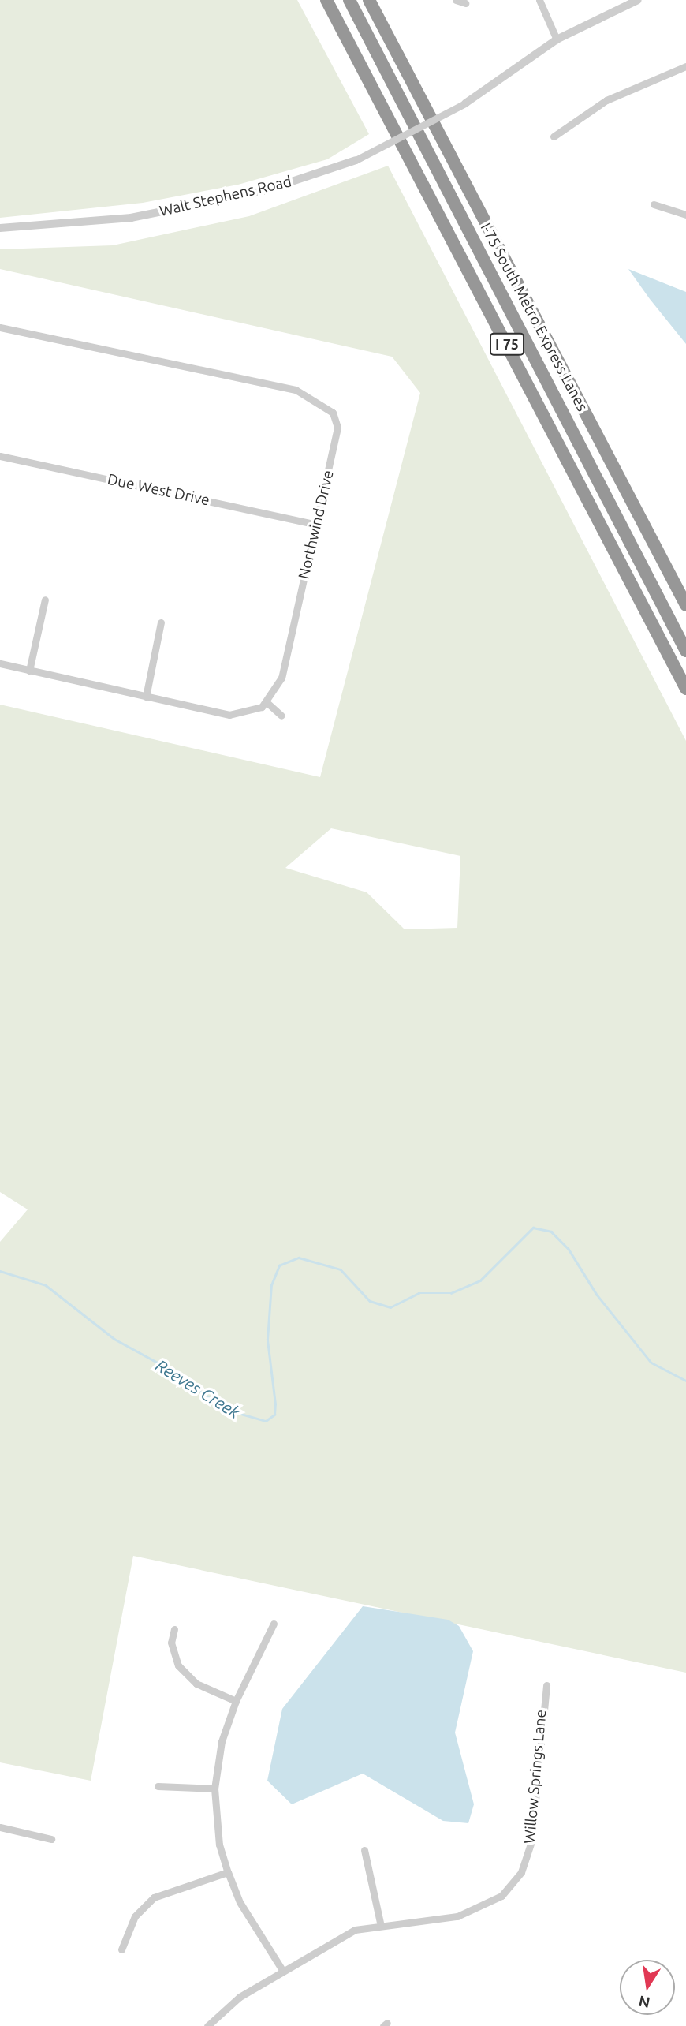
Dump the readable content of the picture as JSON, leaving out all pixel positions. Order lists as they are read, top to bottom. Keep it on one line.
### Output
{"streets":{"highway":["I-75 South Metro Express Lanes","I 75"],"street":["Walt Stephens Road","Due West Drive","Northwind Drive","Willow Springs Lane"]},"crossings":[["Due West Drive","Northwind Drive"]],"water":["Reeves Creek"],"north":"bottom"}
